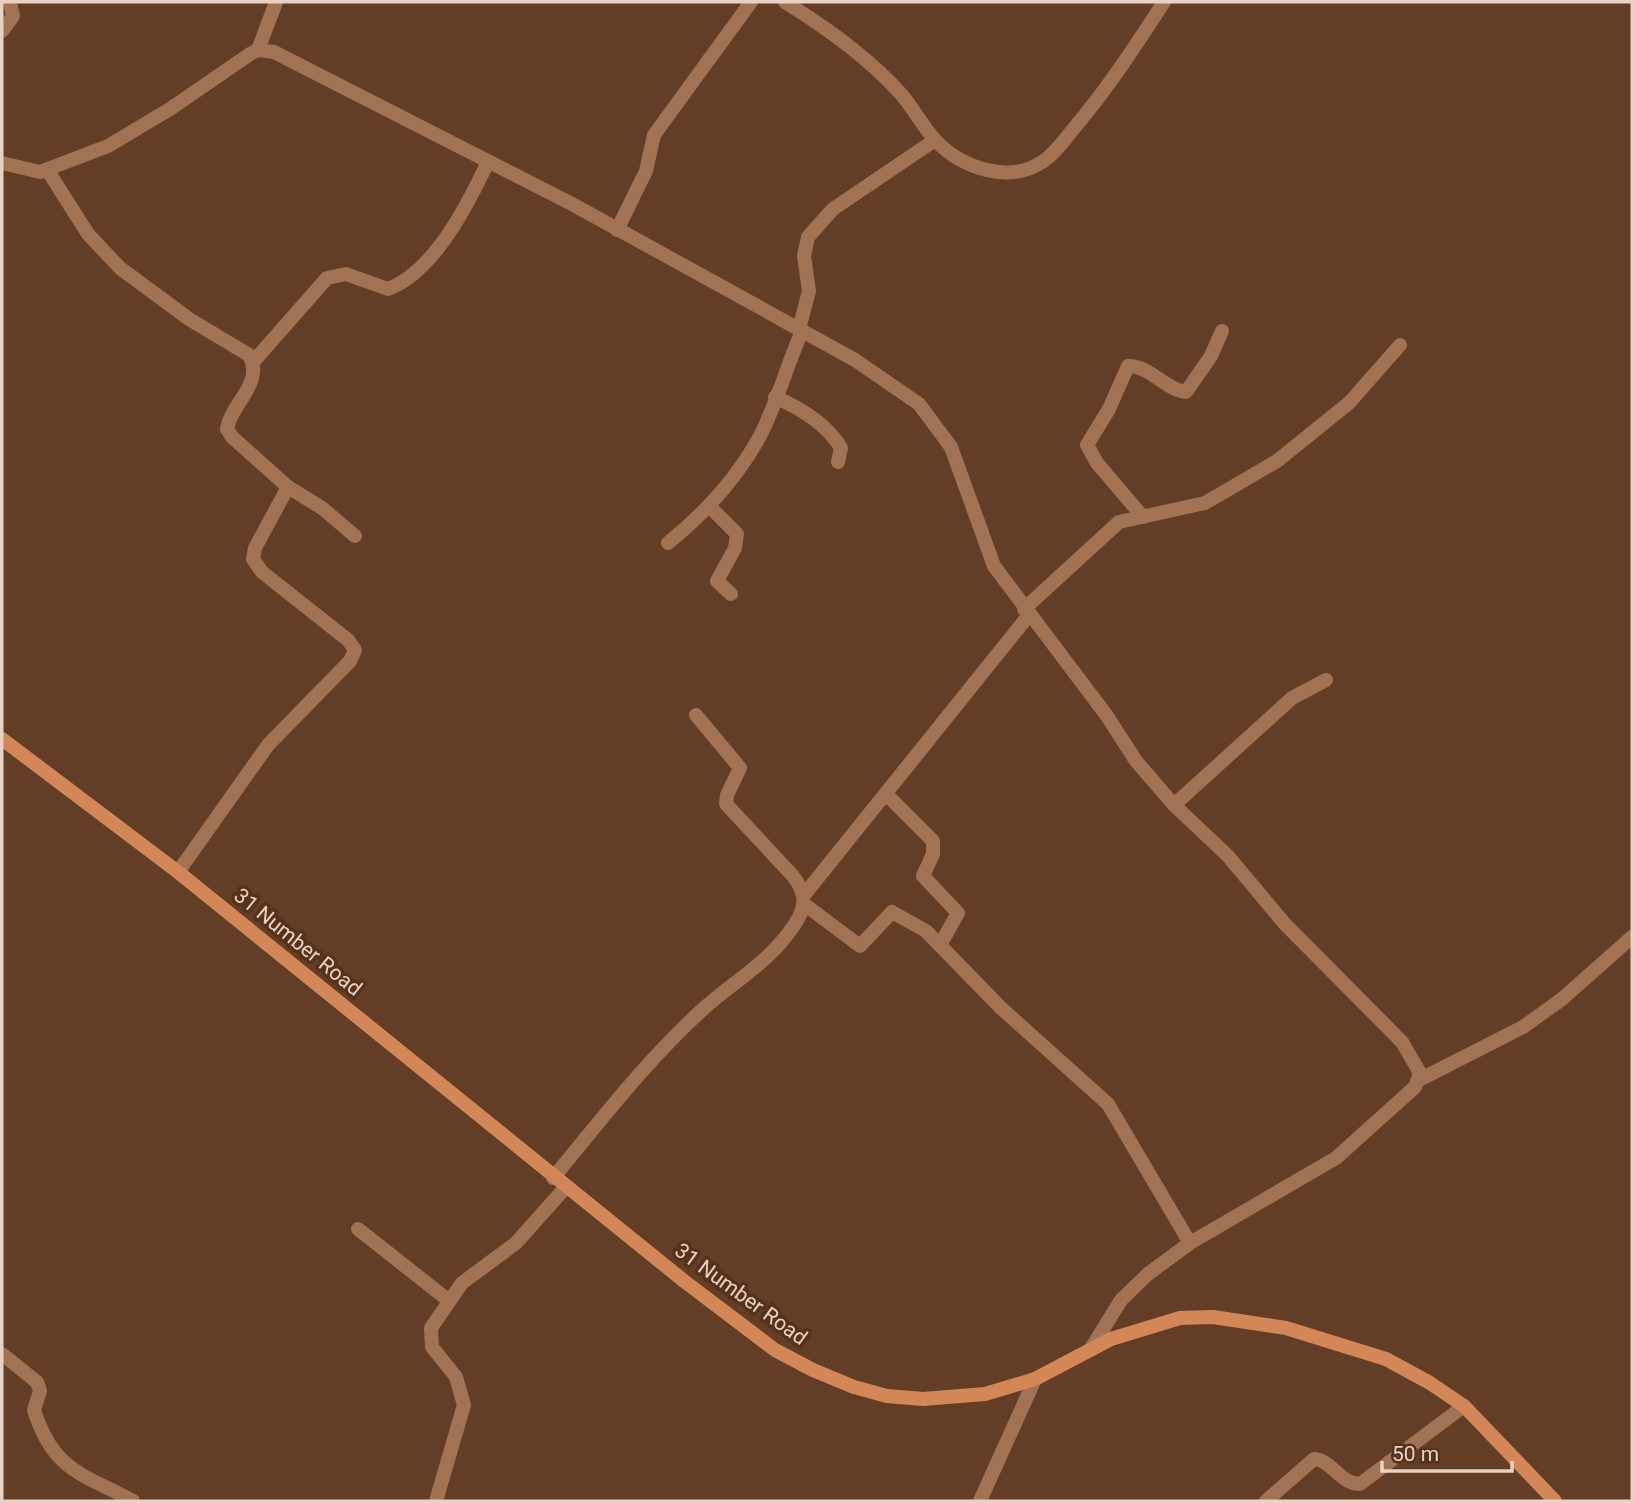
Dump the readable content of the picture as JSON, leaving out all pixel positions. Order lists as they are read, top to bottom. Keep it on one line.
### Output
{"streets":{"main road":["31 Number Road"]},"scale_bar":"50 m"}
